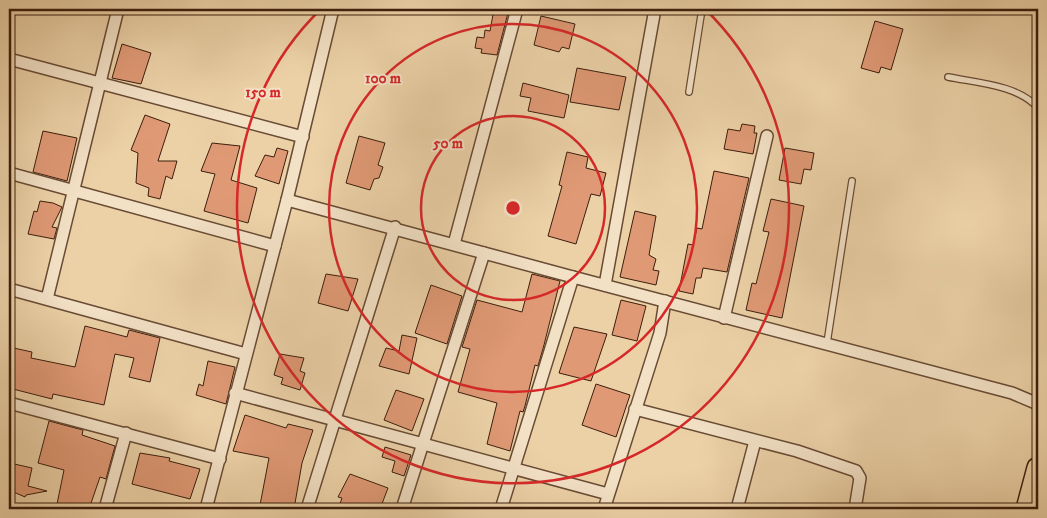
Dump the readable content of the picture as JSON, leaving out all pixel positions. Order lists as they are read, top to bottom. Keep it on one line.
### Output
{"rings":["100 m","150 m","50 m"]}
